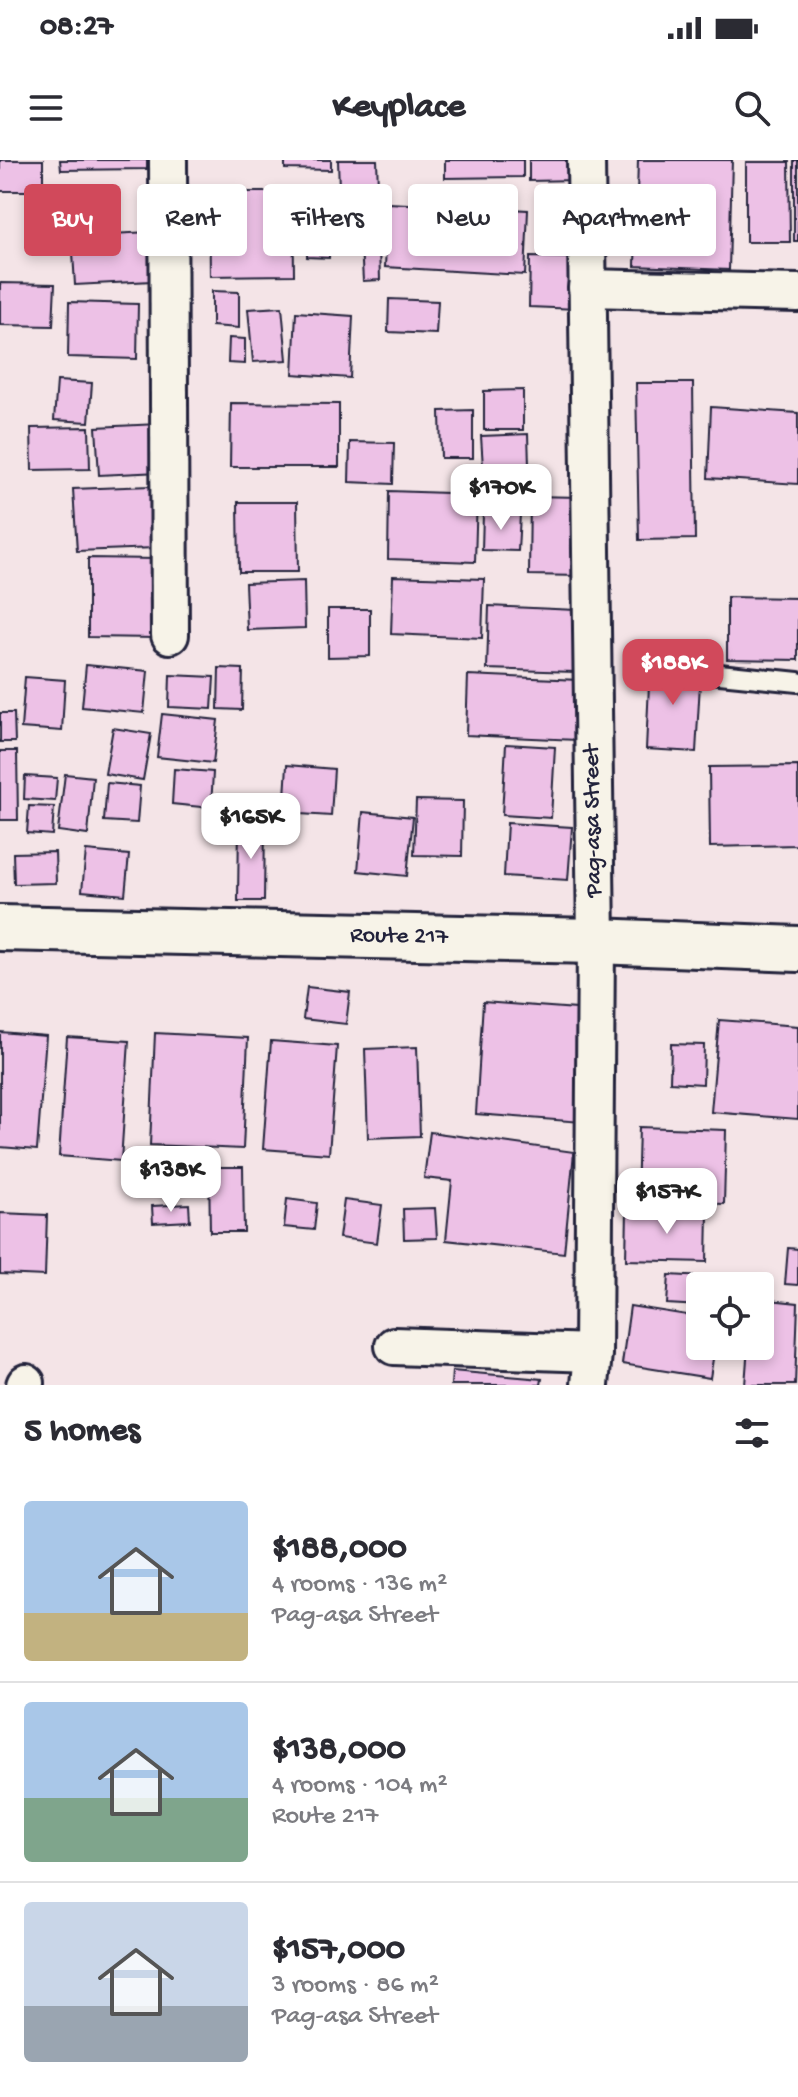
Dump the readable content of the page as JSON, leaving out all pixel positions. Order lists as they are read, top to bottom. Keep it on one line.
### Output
{"streets":{"main road":["Route 217"],"street":["Pag-asa Street"]},"crossings":[["Pag-asa Street","Route 217"]],"page":{"status":"08:27","header":"Keyplace","chip":["Buy","Rent","Filters","New","Apartment"],"price":["$170K","$188K","$165K","$138K","$157K"],"heading":"5 homes","list":[{"name":"$188,000","note":"4 rooms · 136 m² · Pag-asa Street"},{"name":"$138,000","note":"4 rooms · 104 m² · Route 217"},{"name":"$157,000","note":"3 rooms · 86 m² · Pag-asa Street"}]}}
